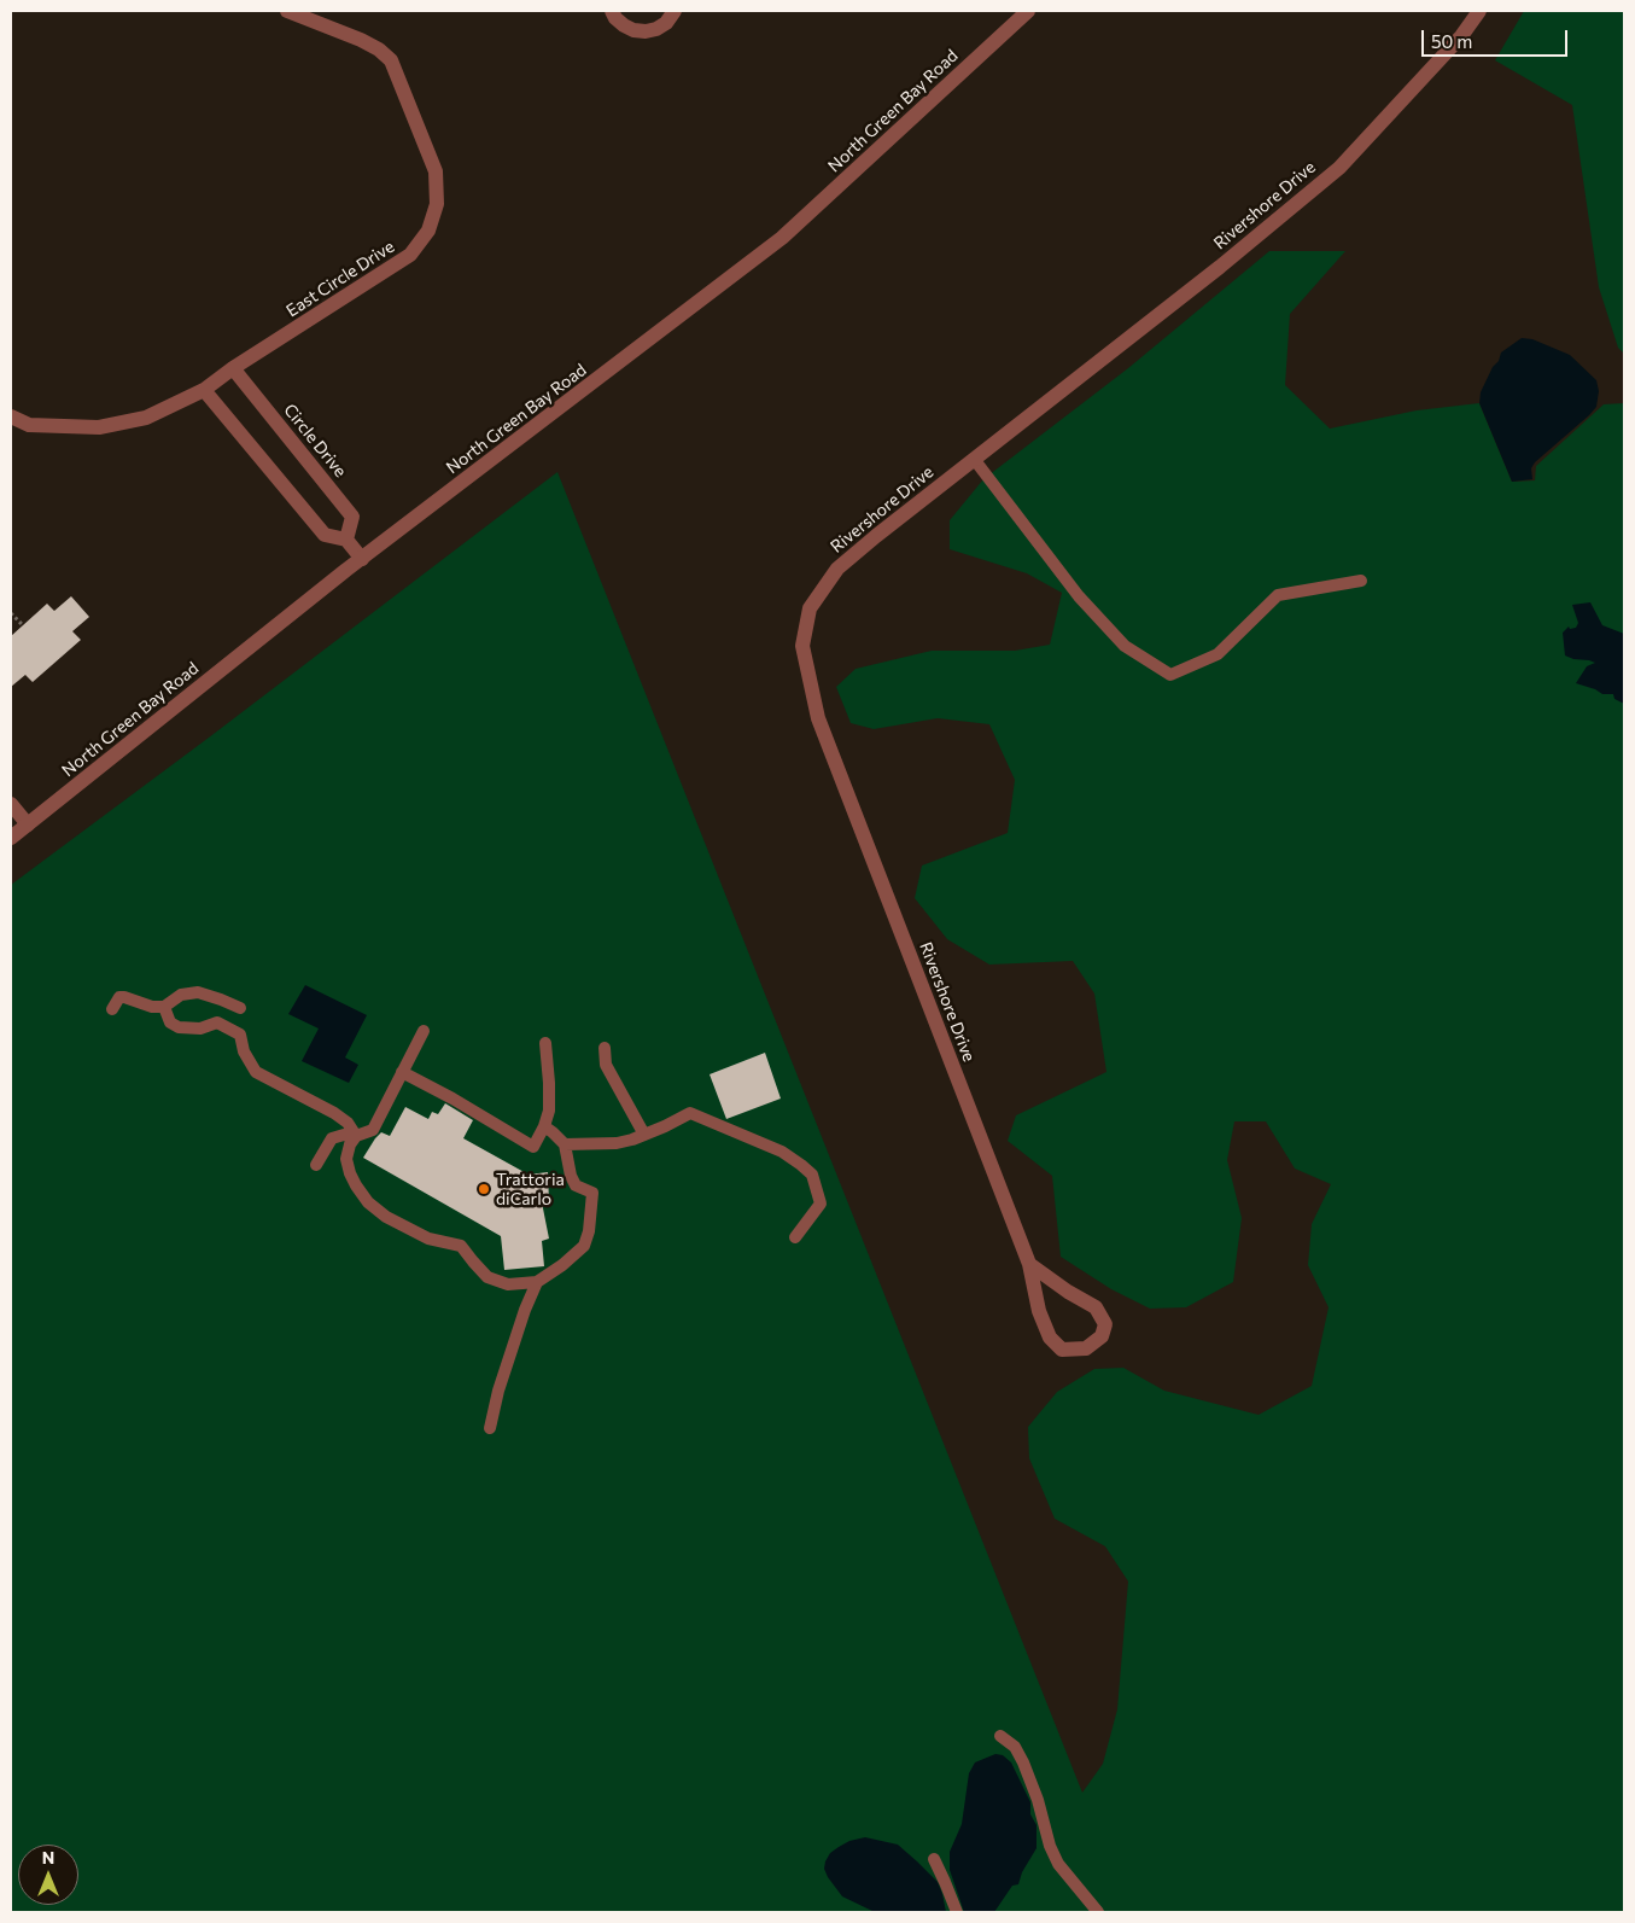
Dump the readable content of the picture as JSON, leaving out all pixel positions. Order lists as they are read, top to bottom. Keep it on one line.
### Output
{"streets":{"street":["North Green Bay Road","Rivershore Drive","East Circle Drive","Circle Drive"]},"crossings":[["East Circle Drive","Circle Drive"]],"places":["Trattoria diCarlo"],"scale_bar":"50 m","north":"top"}
